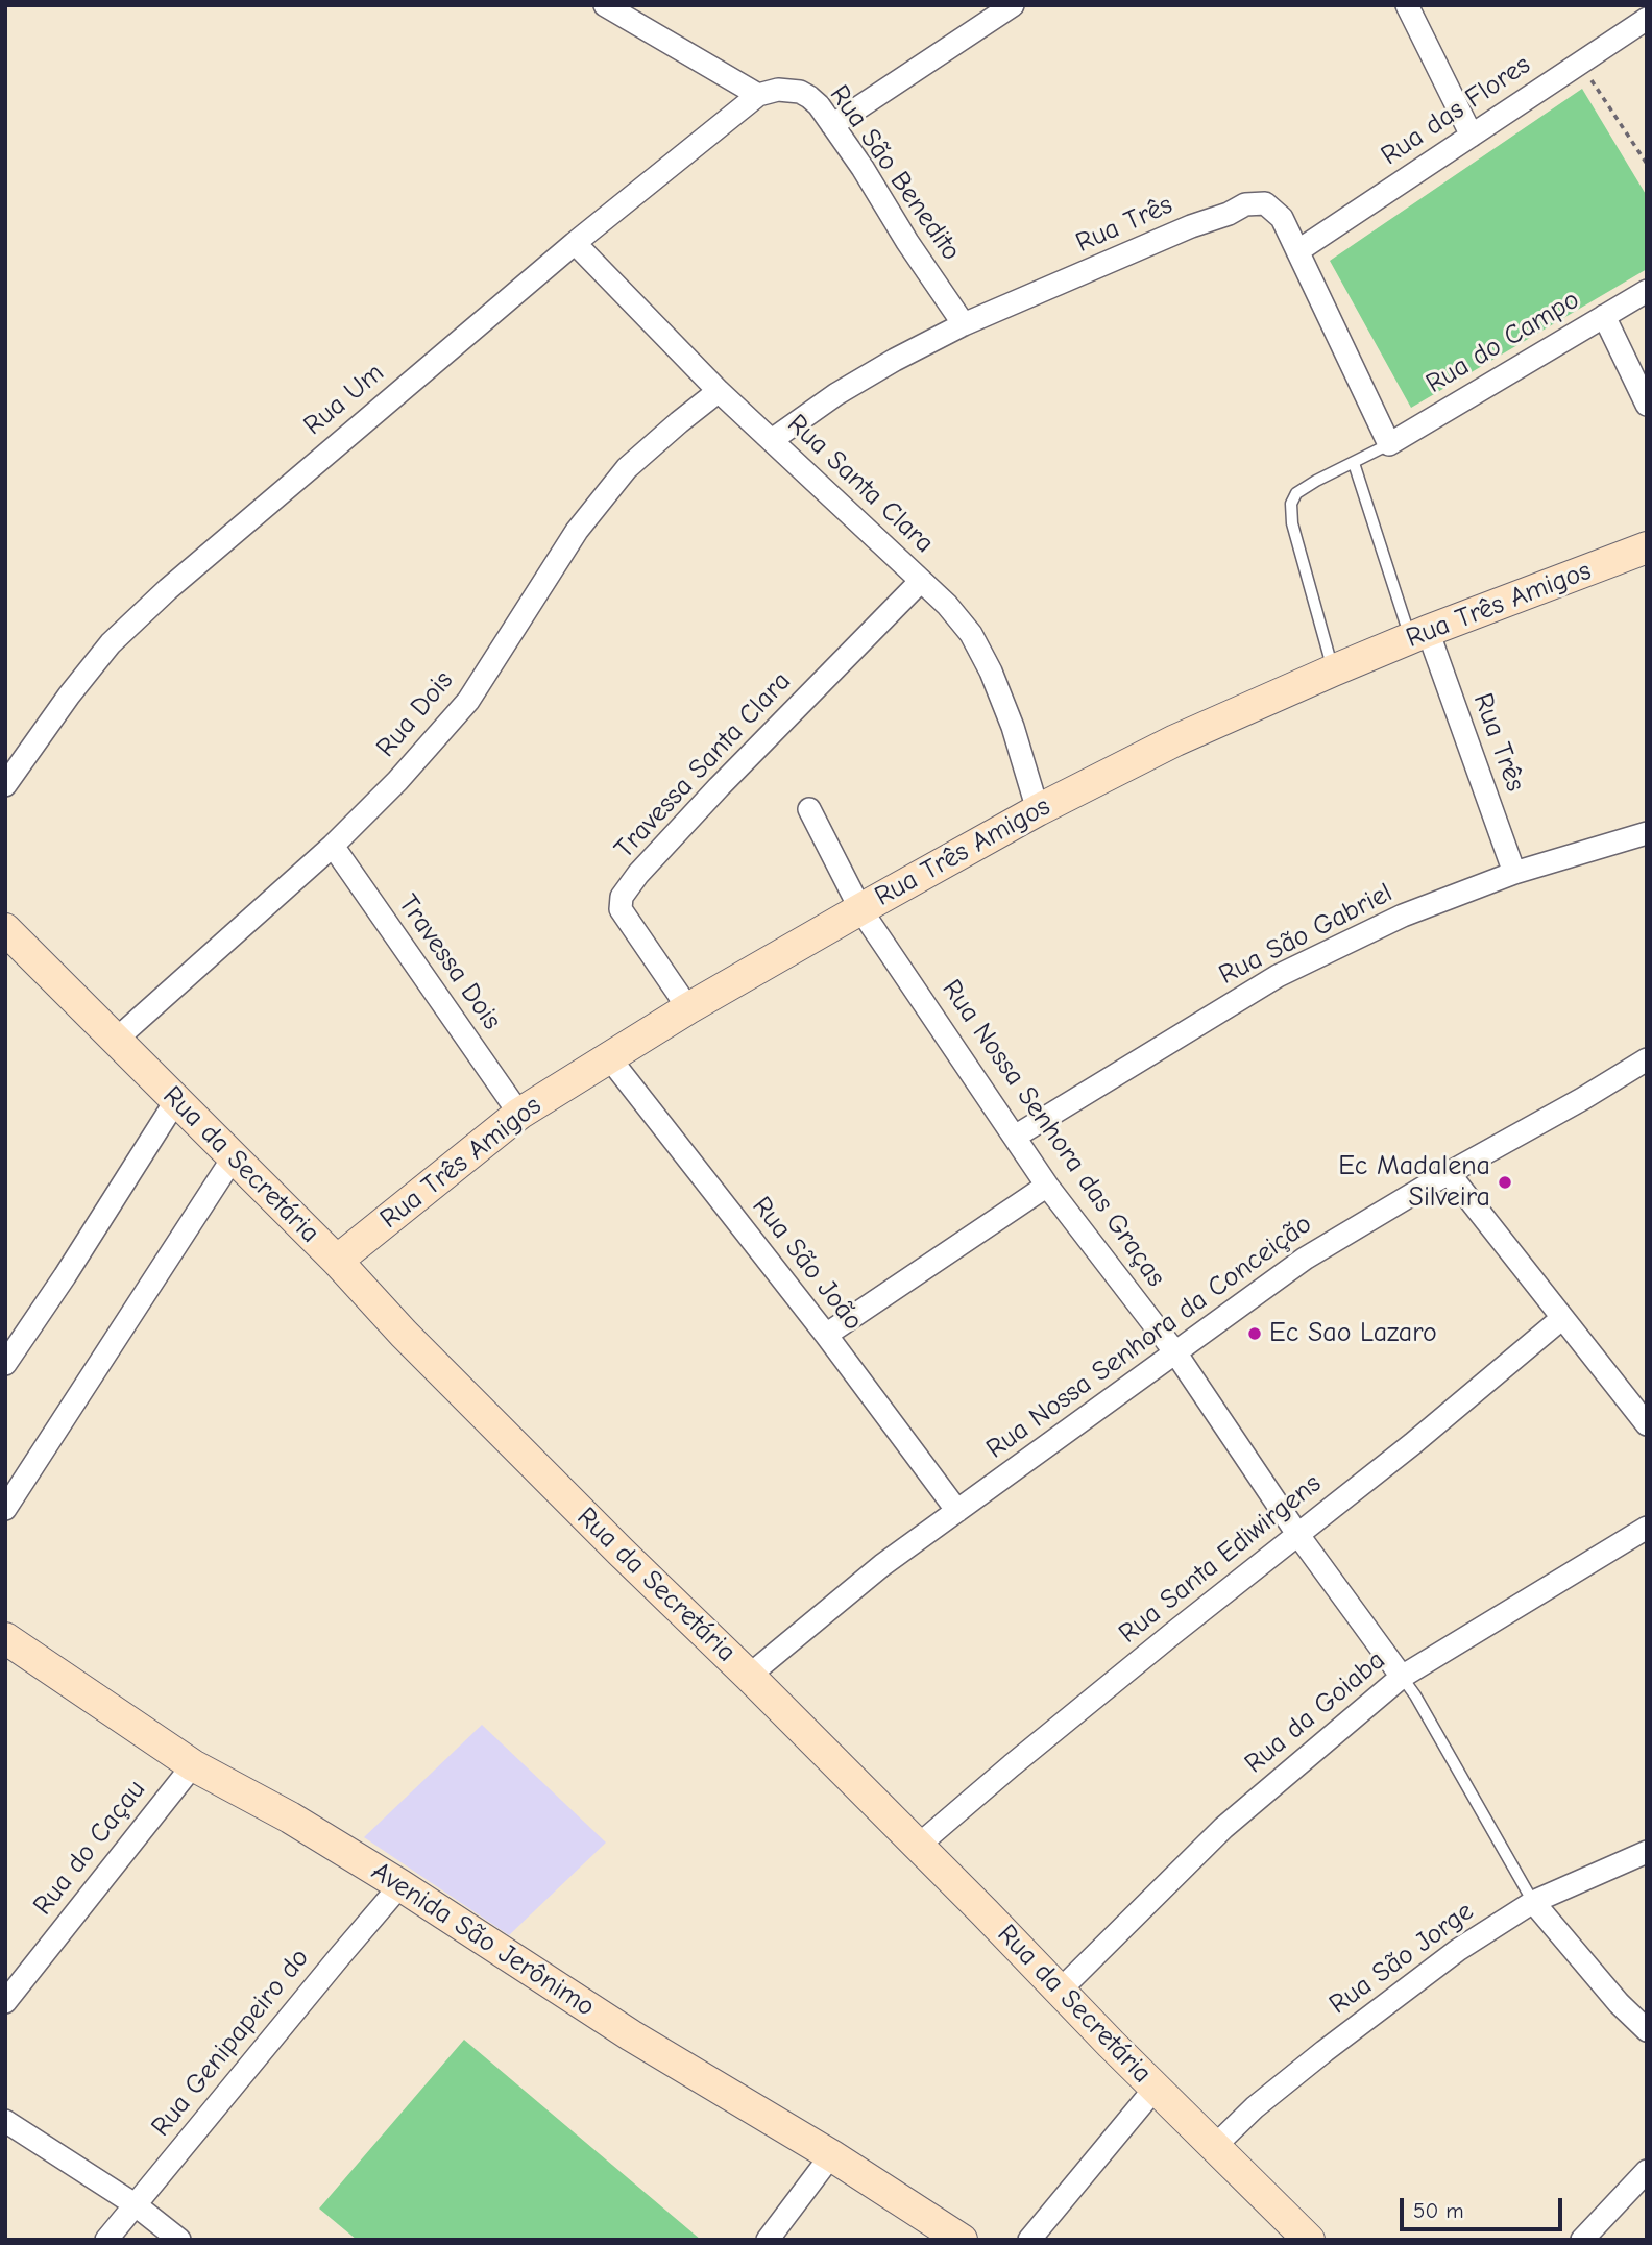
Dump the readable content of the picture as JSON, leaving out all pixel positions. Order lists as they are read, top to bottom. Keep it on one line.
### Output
{"streets":{"street":["Rua das Flores","Rua São Benedito","Rua Três","Rua do Campo","Rua Um","Rua Santa Clara","Rua Três Amigos","Rua Dois","Travessa Santa Clara","Rua São Gabriel","Travessa Dois","Rua Nossa Senhora das Graças","Rua da Secretária","Rua São João","Rua Nossa Senhora da Conceição","Rua Santa Ediwirgens","Rua da Goiaba","Rua do Caçau","Avenida São Jerônimo","Rua São Jorge","Rua Genipapeiro do"]},"crossings":[["Rua das Flores","Rua Três"],["Rua São Benedito","Rua Três"],["Rua São Benedito","Rua Um"],["Rua Três","Rua do Campo"],["Rua Três","Rua Santa Clara"],["Rua Três","Rua Três Amigos"],["Rua Três","Rua São Gabriel"],["Rua Um","Rua Santa Clara"],["Rua Santa Clara","Rua Três Amigos"],["Rua Santa Clara","Rua Dois"],["Rua Santa Clara","Travessa Santa Clara"],["Rua Três Amigos","Travessa Santa Clara"],["Rua Três Amigos","Travessa Dois"],["Rua Três Amigos","Rua Nossa Senhora das Graças"],["Rua Três Amigos","Rua da Secretária"],["Rua Três Amigos","Rua São João"],["Rua Dois","Travessa Dois"],["Rua Dois","Rua da Secretária"],["Rua São Gabriel","Rua Nossa Senhora das Graças"],["Rua Nossa Senhora das Graças","Rua Nossa Senhora da Conceição"],["Rua Nossa Senhora das Graças","Rua Santa Ediwirgens"],["Rua Nossa Senhora das Graças","Rua da Goiaba"],["Rua da Secretária","Rua Nossa Senhora da Conceição"],["Rua da Secretária","Rua Santa Ediwirgens"],["Rua da Secretária","Rua da Goiaba"],["Rua da Secretária","Rua São Jorge"],["Rua São João","Rua Nossa Senhora da Conceição"],["Rua do Caçau","Avenida São Jerônimo"],["Avenida São Jerônimo","Rua Genipapeiro do"]],"places":["Ec Madalena Silveira","Ec Sao Lazaro"],"scale_bar":"50 m"}
